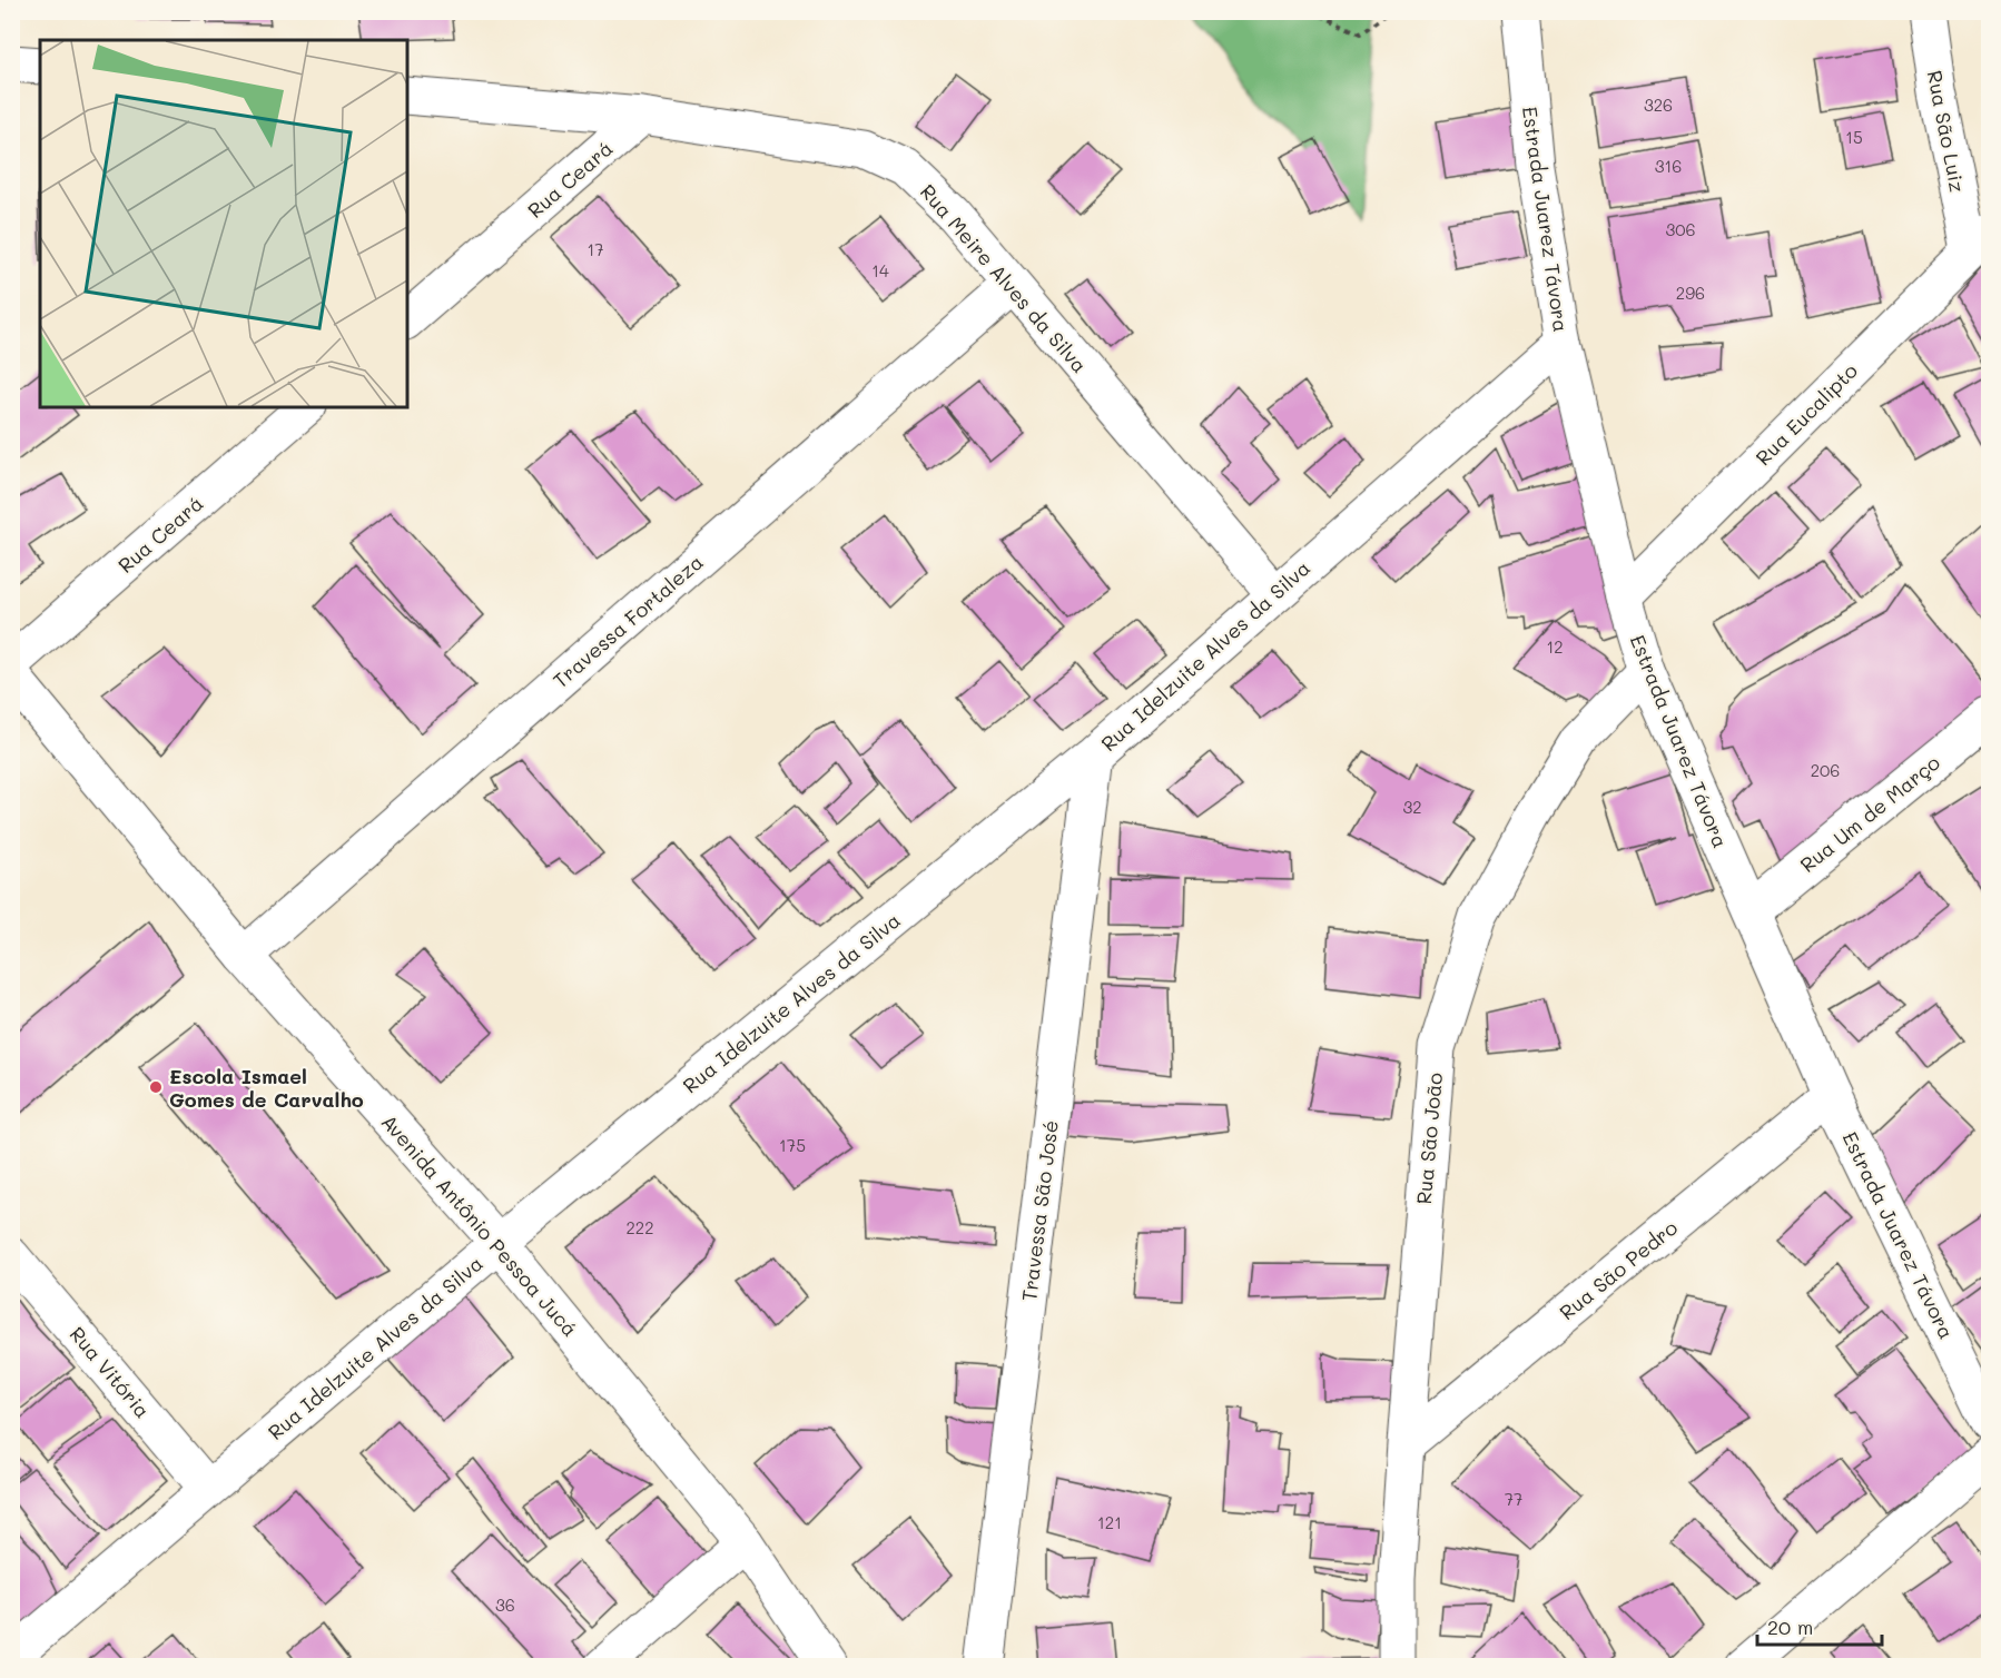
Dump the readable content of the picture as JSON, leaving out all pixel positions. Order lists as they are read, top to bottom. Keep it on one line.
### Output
{"streets":{"street":["Rua São Luiz","Rua Ceará","Estrada Juarez Távora","Rua Meire Alves da Silva","Rua Eucalipto","Travessa Fortaleza","Rua Idelzuite Alves da Silva","Rua Um de Março","Rua São João","Travessa São José","Avenida Antônio Pessoa Jucá","Rua São Pedro","Rua Vitória"]},"crossings":[["Rua São Luiz","Rua Eucalipto"],["Rua Ceará","Rua Meire Alves da Silva"],["Estrada Juarez Távora","Rua Eucalipto"],["Estrada Juarez Távora","Rua Idelzuite Alves da Silva"],["Estrada Juarez Távora","Rua Um de Março"],["Estrada Juarez Távora","Rua São João"],["Estrada Juarez Távora","Rua São Pedro"],["Rua Meire Alves da Silva","Travessa Fortaleza"],["Rua Meire Alves da Silva","Rua Idelzuite Alves da Silva"],["Travessa Fortaleza","Avenida Antônio Pessoa Jucá"],["Rua Idelzuite Alves da Silva","Travessa São José"],["Rua Idelzuite Alves da Silva","Avenida Antônio Pessoa Jucá"],["Rua Idelzuite Alves da Silva","Rua Vitória"],["Rua São João","Rua São Pedro"]],"places":["Escola Ismael Gomes de Carvalho"],"house_numbers":["326","15","316","306","17","14","296","12","206","32","175","222","77","121","36"],"scale_bar":"20 m"}
